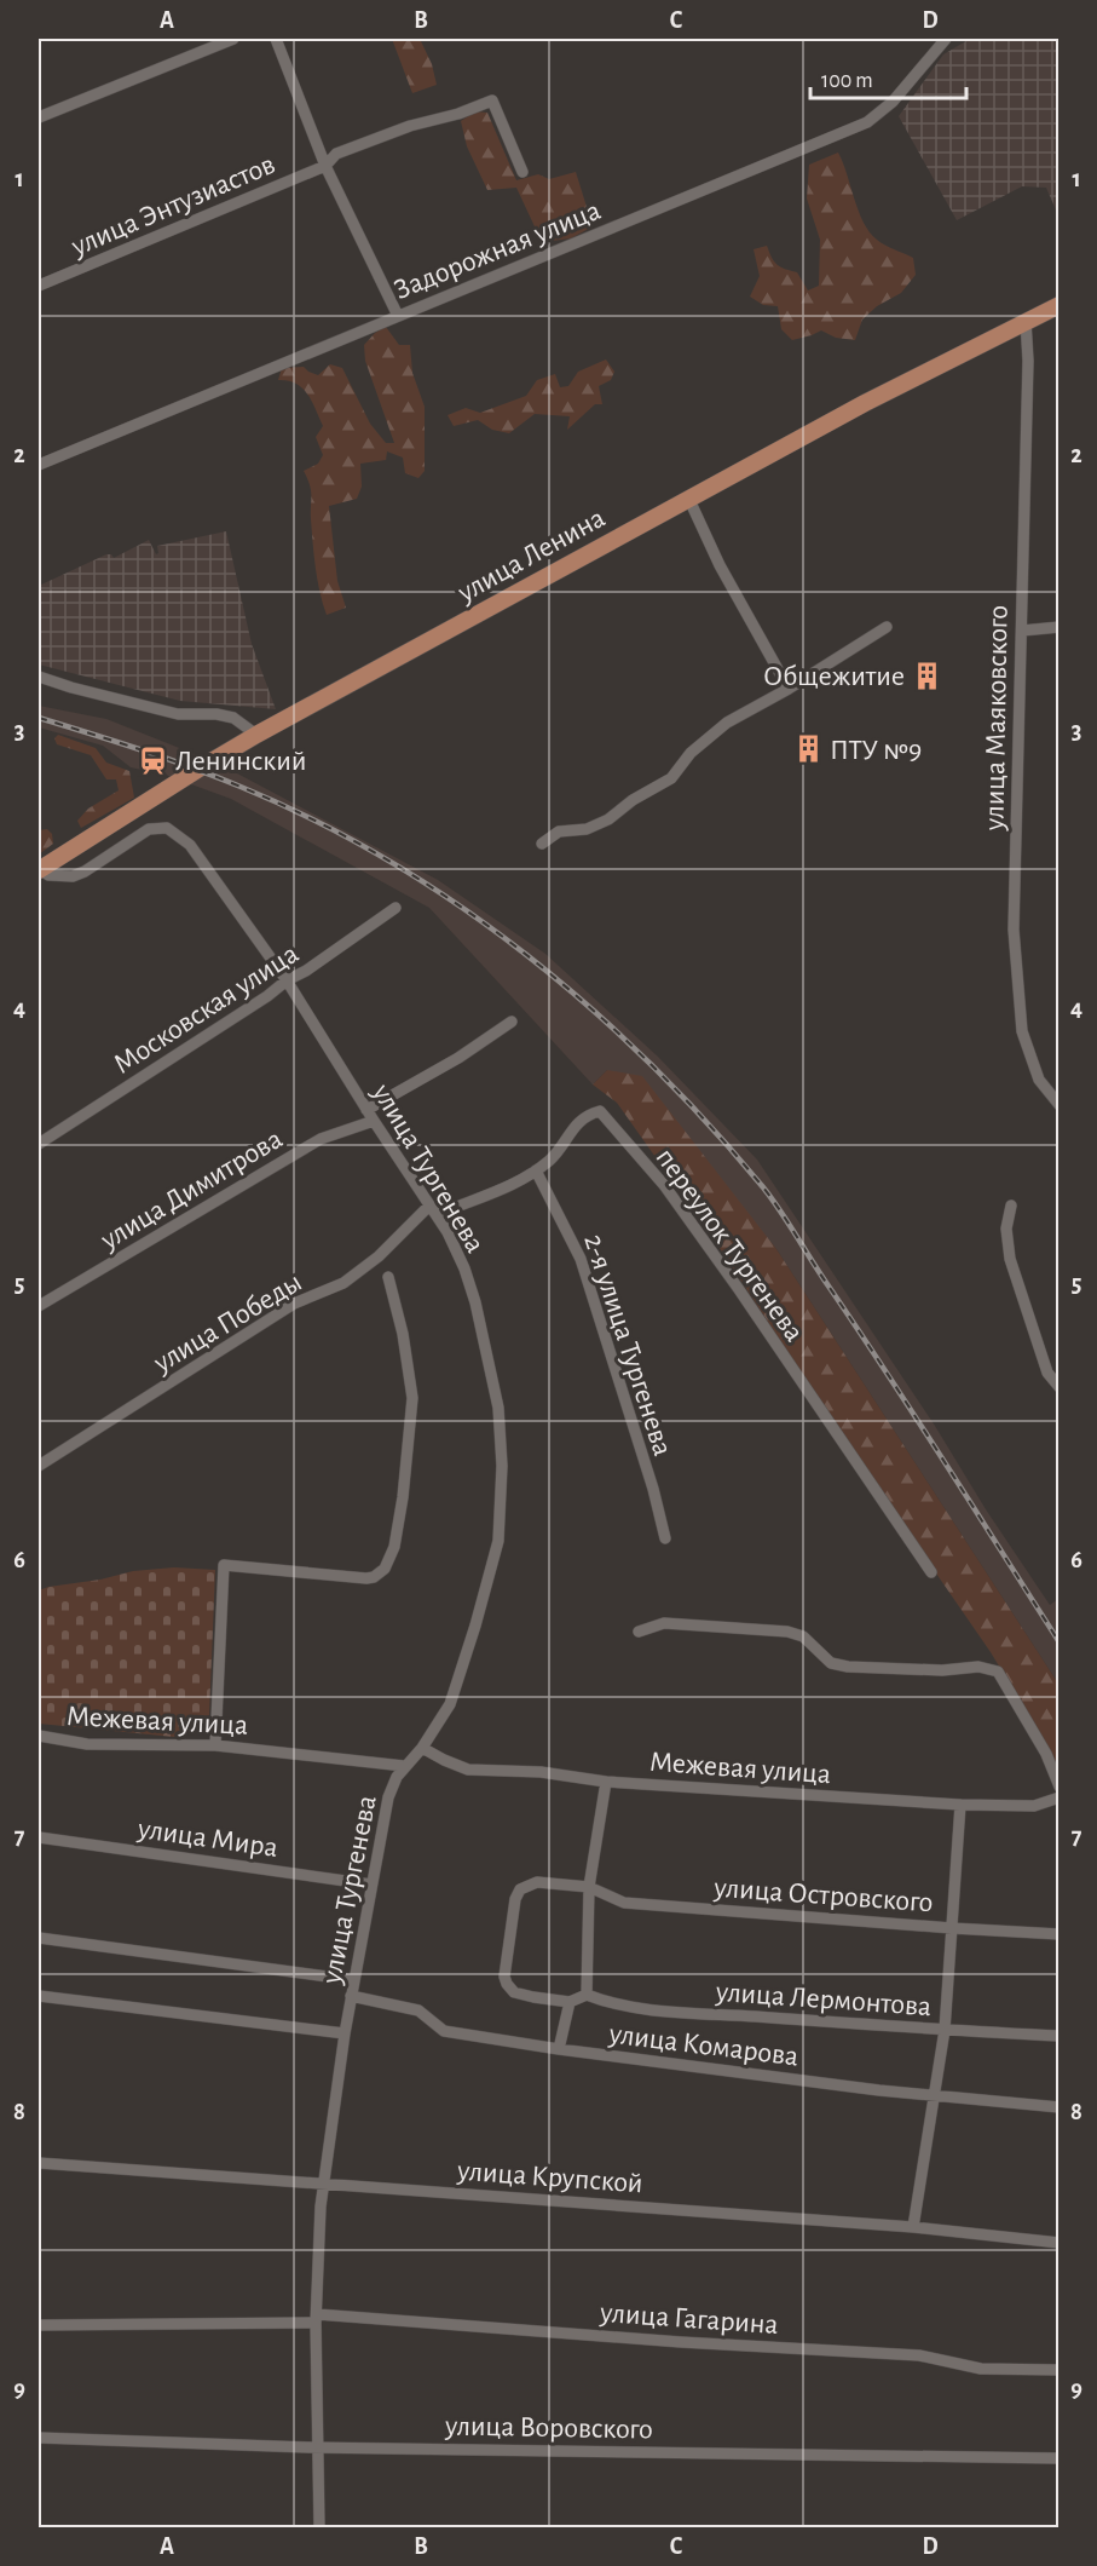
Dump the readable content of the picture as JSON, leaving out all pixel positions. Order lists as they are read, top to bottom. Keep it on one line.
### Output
{"streets":{"main road":["улица Ленина"],"street":["улица Энтузиастов","Задорожная улица","улица Маяковского","Московская улица","улица Тургенева","улица Димитрова","переулок Тургенева","улица Победы","2-я улица Тургенева","Межевая улица","улица Мира","улица Островского","улица Лермонтова","улица Комарова","улица Крупской","улица Гагарина","улица Воровского"]},"crossings":[["улица Ленина","улица Маяковского"],["улица Ленина","улица Тургенева"],["Московская улица","улица Тургенева"],["улица Тургенева","улица Димитрова"],["улица Тургенева","переулок Тургенева"],["улица Тургенева","улица Победы"],["улица Тургенева","Межевая улица"],["улица Тургенева","улица Мира"],["улица Тургенева","улица Комарова"],["улица Тургенева","улица Крупской"],["улица Тургенева","улица Гагарина"],["улица Тургенева","улица Воровского"],["переулок Тургенева","2-я улица Тургенева"]],"places":{"building":["Общежитие","ПТУ №9"],"station":["Ленинский"]},"scale_bar":"100 m","grid":{"columns":["A","B","C","D"],"rows":["1","2","3","4","5","6","7","8","9"]}}
